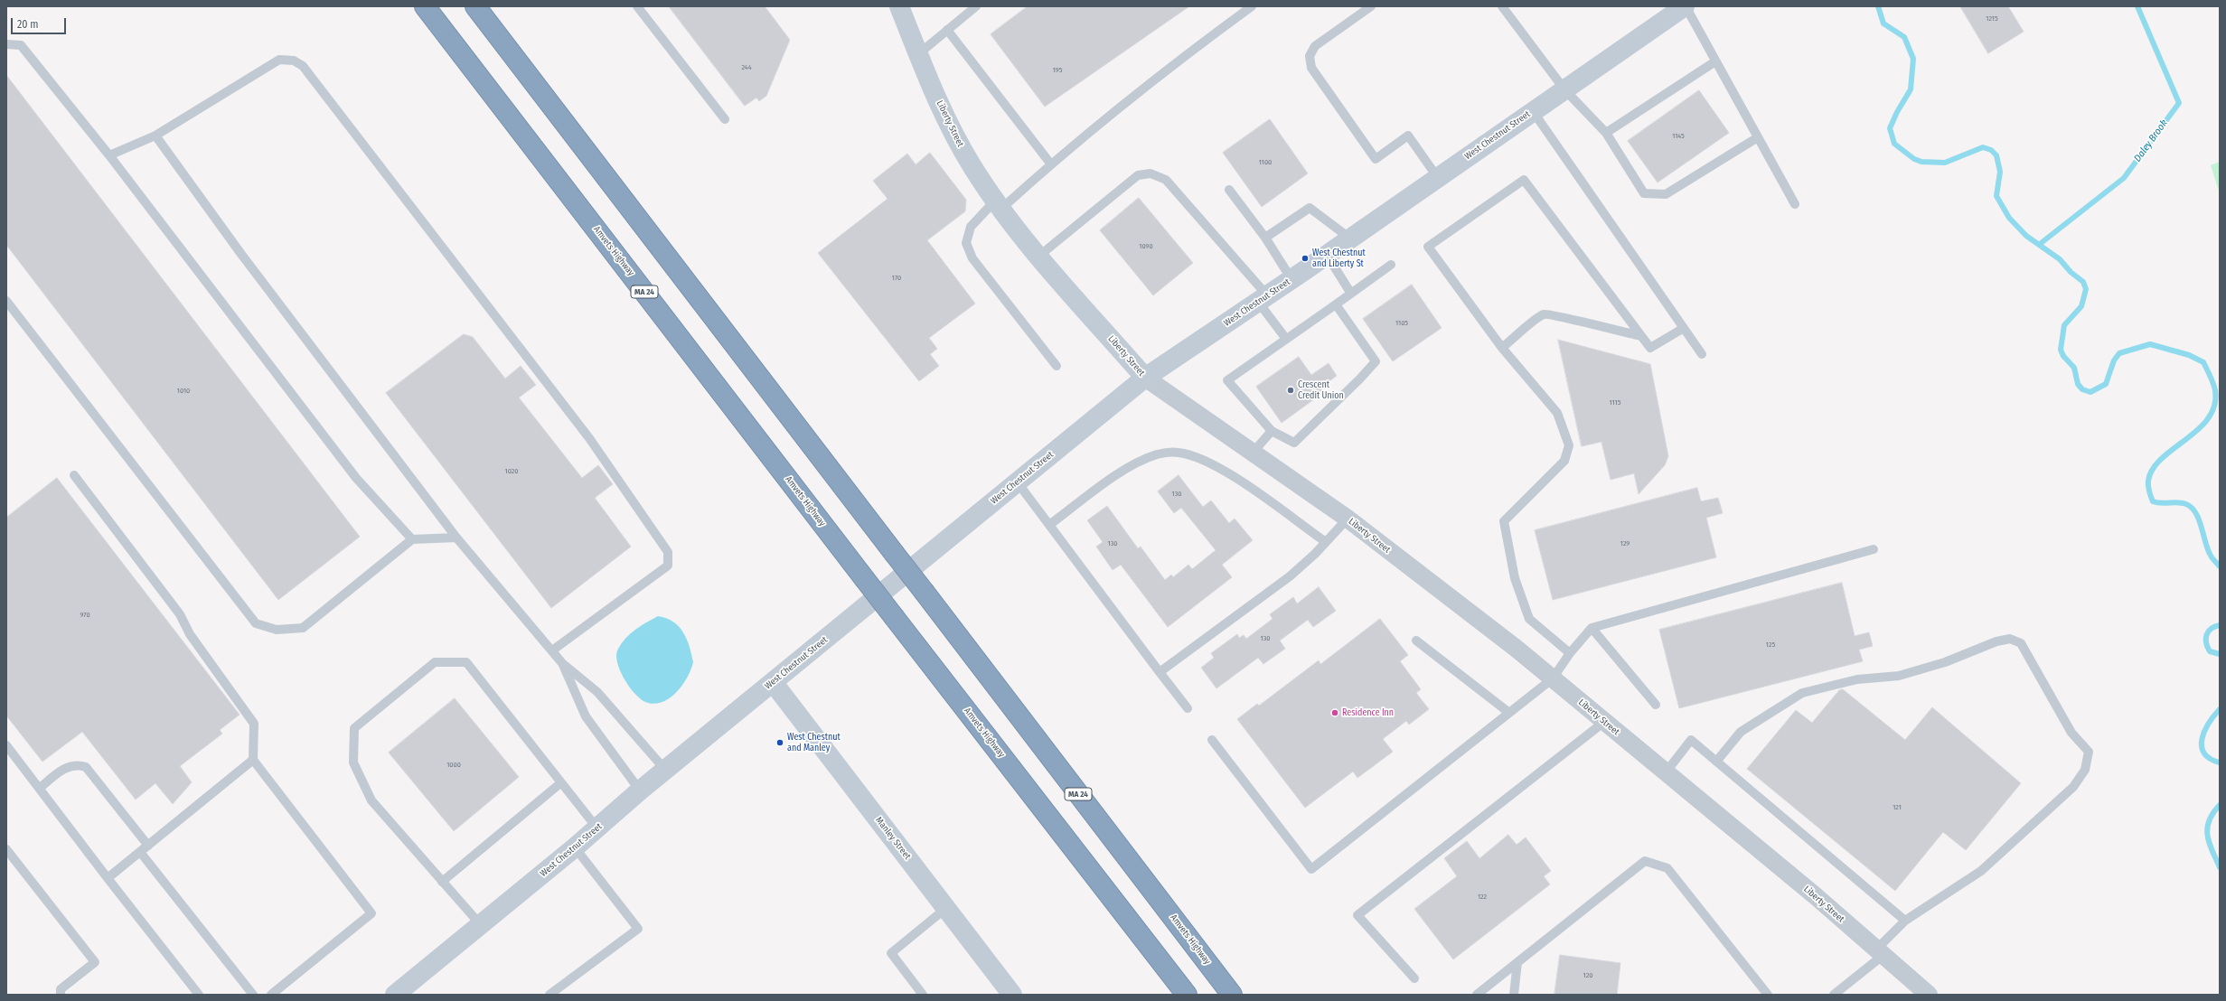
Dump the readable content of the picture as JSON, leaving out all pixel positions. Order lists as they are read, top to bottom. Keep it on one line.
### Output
{"streets":{"highway":["Amvets Highway","MA 24"],"main road":["Liberty Street","West Chestnut Street","Manley Street"]},"crossings":[["Liberty Street","West Chestnut Street"],["West Chestnut Street","Manley Street"]],"water":["Daley Brook"],"places":["West Chestnut and Liberty St","Crescent Credit Union","Residence Inn","West Chestnut and Manley"],"house_numbers":["1215","244","195","1145","1100","1090","170","1105","1010","1115","1020","130","130","129","970","130","125","1000","121","122","120"],"scale_bar":"20 m"}
